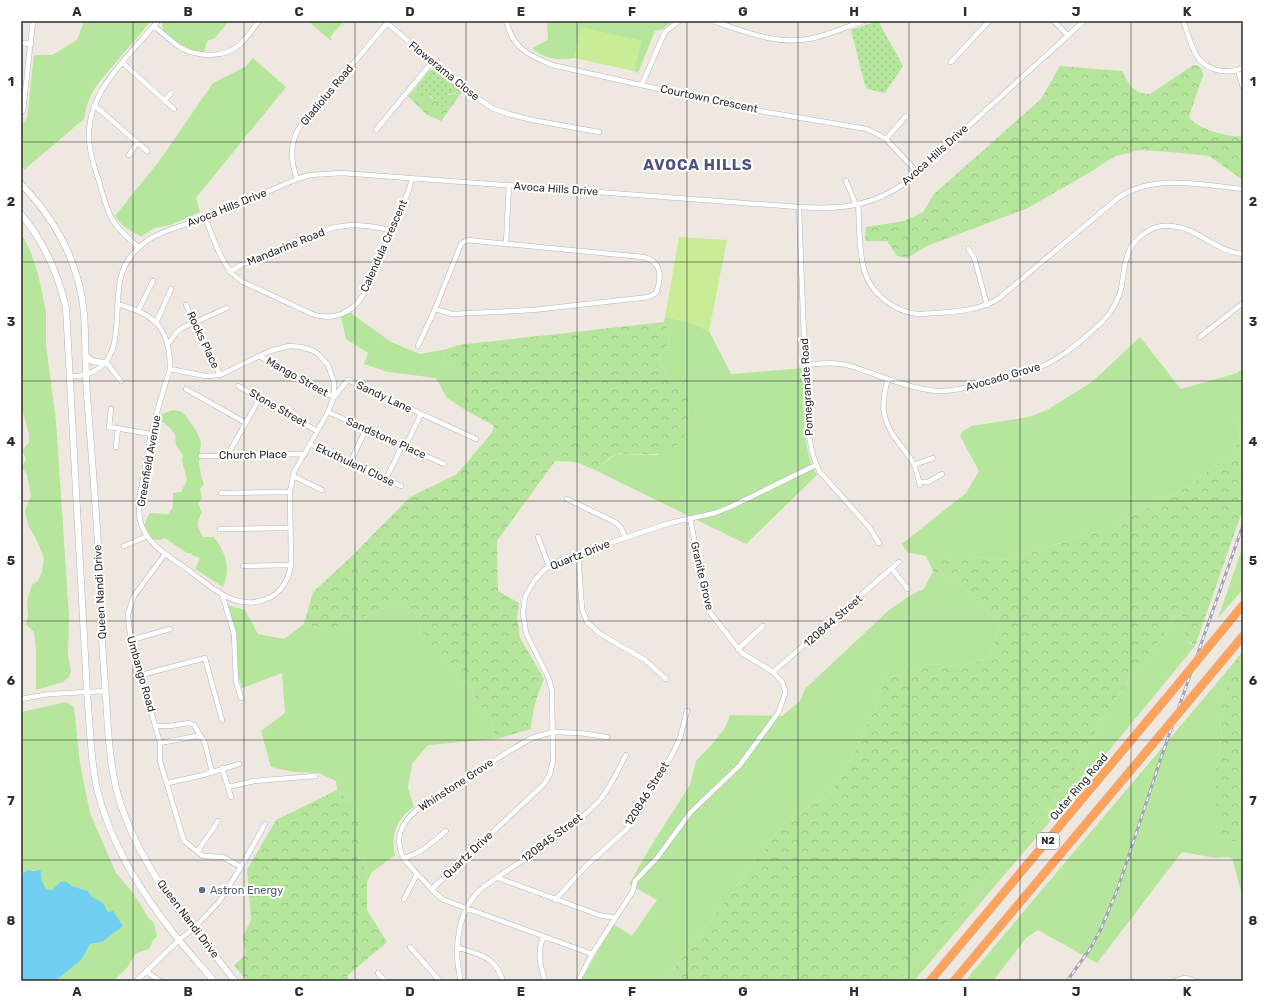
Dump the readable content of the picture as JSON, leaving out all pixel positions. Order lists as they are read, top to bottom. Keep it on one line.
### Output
{"streets":{"highway":["Outer Ring Road","N2"],"main road":["Queen Nandi Drive"],"street":["Flowerama Close","Gladiolus Road","Courtown Crescent","Avoca Hills Drive","Calendula Crescent","Mandarine Road","Rocks Place","Mango Street","Avocado Grove","Pomegranate Road","Sandy Lane","Stone Street","Sandstone Place","Church Place","Greenfield Avenue","Ekuthuleni Close","Quartz Drive","Granite Grove","120844 Street","Umbango Road","Whinstone Grove","120846 Street","120845 Street"]},"crossings":[["Flowerama Close","Gladiolus Road"],["Gladiolus Road","Avoca Hills Drive"],["Courtown Crescent","Avoca Hills Drive"],["Avoca Hills Drive","Calendula Crescent"],["Avoca Hills Drive","Pomegranate Road"],["Avoca Hills Drive","Greenfield Avenue"],["Calendula Crescent","Mandarine Road"],["Rocks Place","Greenfield Avenue"],["Mango Street","Sandy Lane"],["Mango Street","Greenfield Avenue"],["Avocado Grove","Pomegranate Road"],["Pomegranate Road","Quartz Drive"],["Sandy Lane","Sandstone Place"],["Sandy Lane","Greenfield Avenue"],["Sandy Lane","Ekuthuleni Close"],["Stone Street","Greenfield Avenue"],["Sandstone Place","Greenfield Avenue"],["Church Place","Greenfield Avenue"],["Greenfield Avenue","Ekuthuleni Close"],["Greenfield Avenue","Umbango Road"],["Quartz Drive","Granite Grove"],["Quartz Drive","Whinstone Grove"],["Granite Grove","120844 Street"],["Whinstone Grove","120845 Street"]],"districts":["AVOCA HILLS"],"places":["Astron Energy"],"grid":{"columns":["A","B","C","D","E","F","G","H","I","J","K"],"rows":["1","2","3","4","5","6","7","8"]}}
